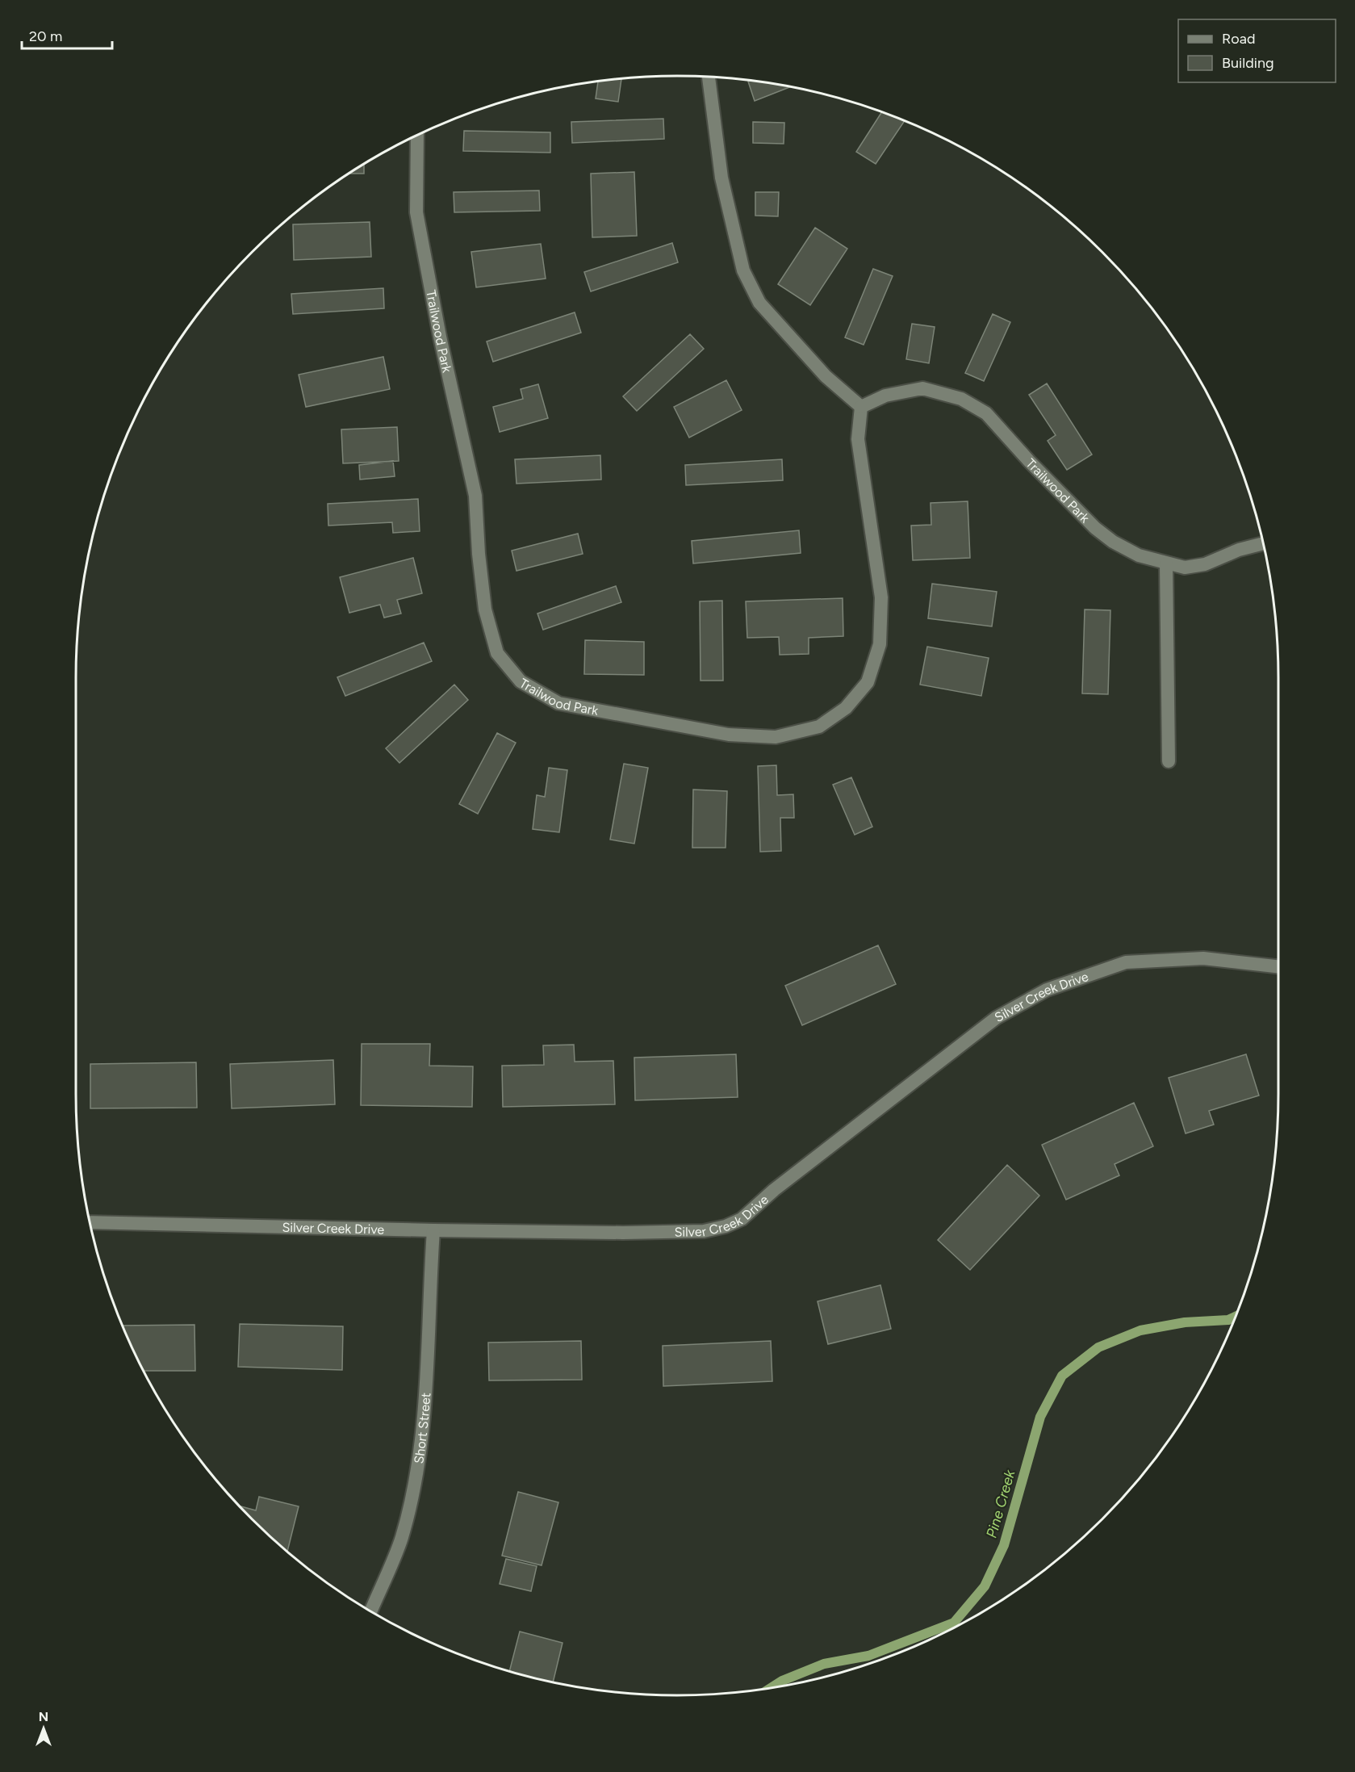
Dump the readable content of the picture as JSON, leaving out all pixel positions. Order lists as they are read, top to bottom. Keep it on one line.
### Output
{"streets":{"street":["Trailwood Park","Silver Creek Drive","Short Street"]},"crossings":[["Silver Creek Drive","Short Street"]],"water":["Pine Creek"],"legend":["Road","Building"],"scale_bar":"20 m","north":"top"}
